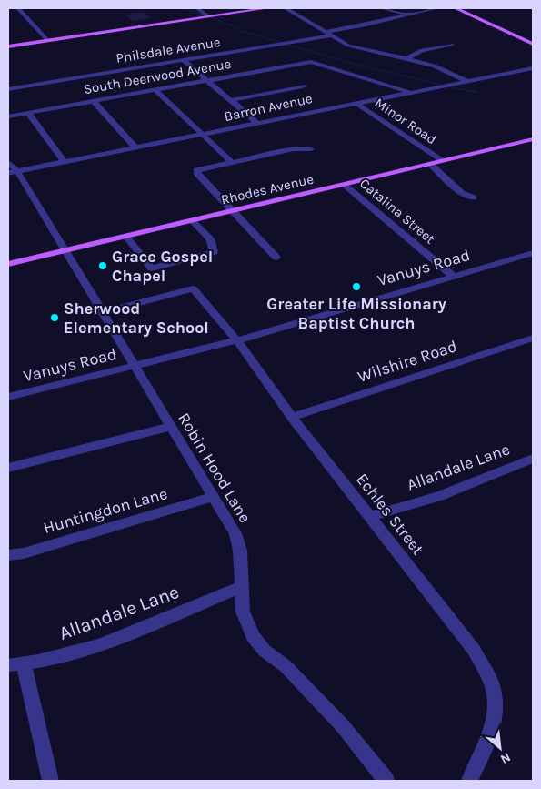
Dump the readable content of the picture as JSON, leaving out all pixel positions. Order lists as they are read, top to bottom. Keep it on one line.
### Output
{"streets":{"main road":["Rhodes Avenue"],"street":["Philsdale Avenue","South Deerwood Avenue","Barron Avenue","Minor Road","Catalina Street","Vanuys Road","Wilshire Road","Allandale Lane","Robin Hood Lane","Huntingdon Lane","Echles Street"]},"crossings":[["South Deerwood Avenue","Barron Avenue"],["Barron Avenue","Minor Road"],["Barron Avenue","Robin Hood Lane"],["Minor Road","Rhodes Avenue"],["Rhodes Avenue","Catalina Street"],["Rhodes Avenue","Robin Hood Lane"],["Catalina Street","Vanuys Road"],["Vanuys Road","Robin Hood Lane"],["Vanuys Road","Echles Street"],["Wilshire Road","Echles Street"],["Allandale Lane","Robin Hood Lane"],["Allandale Lane","Echles Street"],["Robin Hood Lane","Huntingdon Lane"],["Robin Hood Lane","Echles Street"]],"places":["Grace Gospel Chapel","Greater Life Missionary Baptist Church","Sherwood Elementary School"],"north":"bottom right"}
